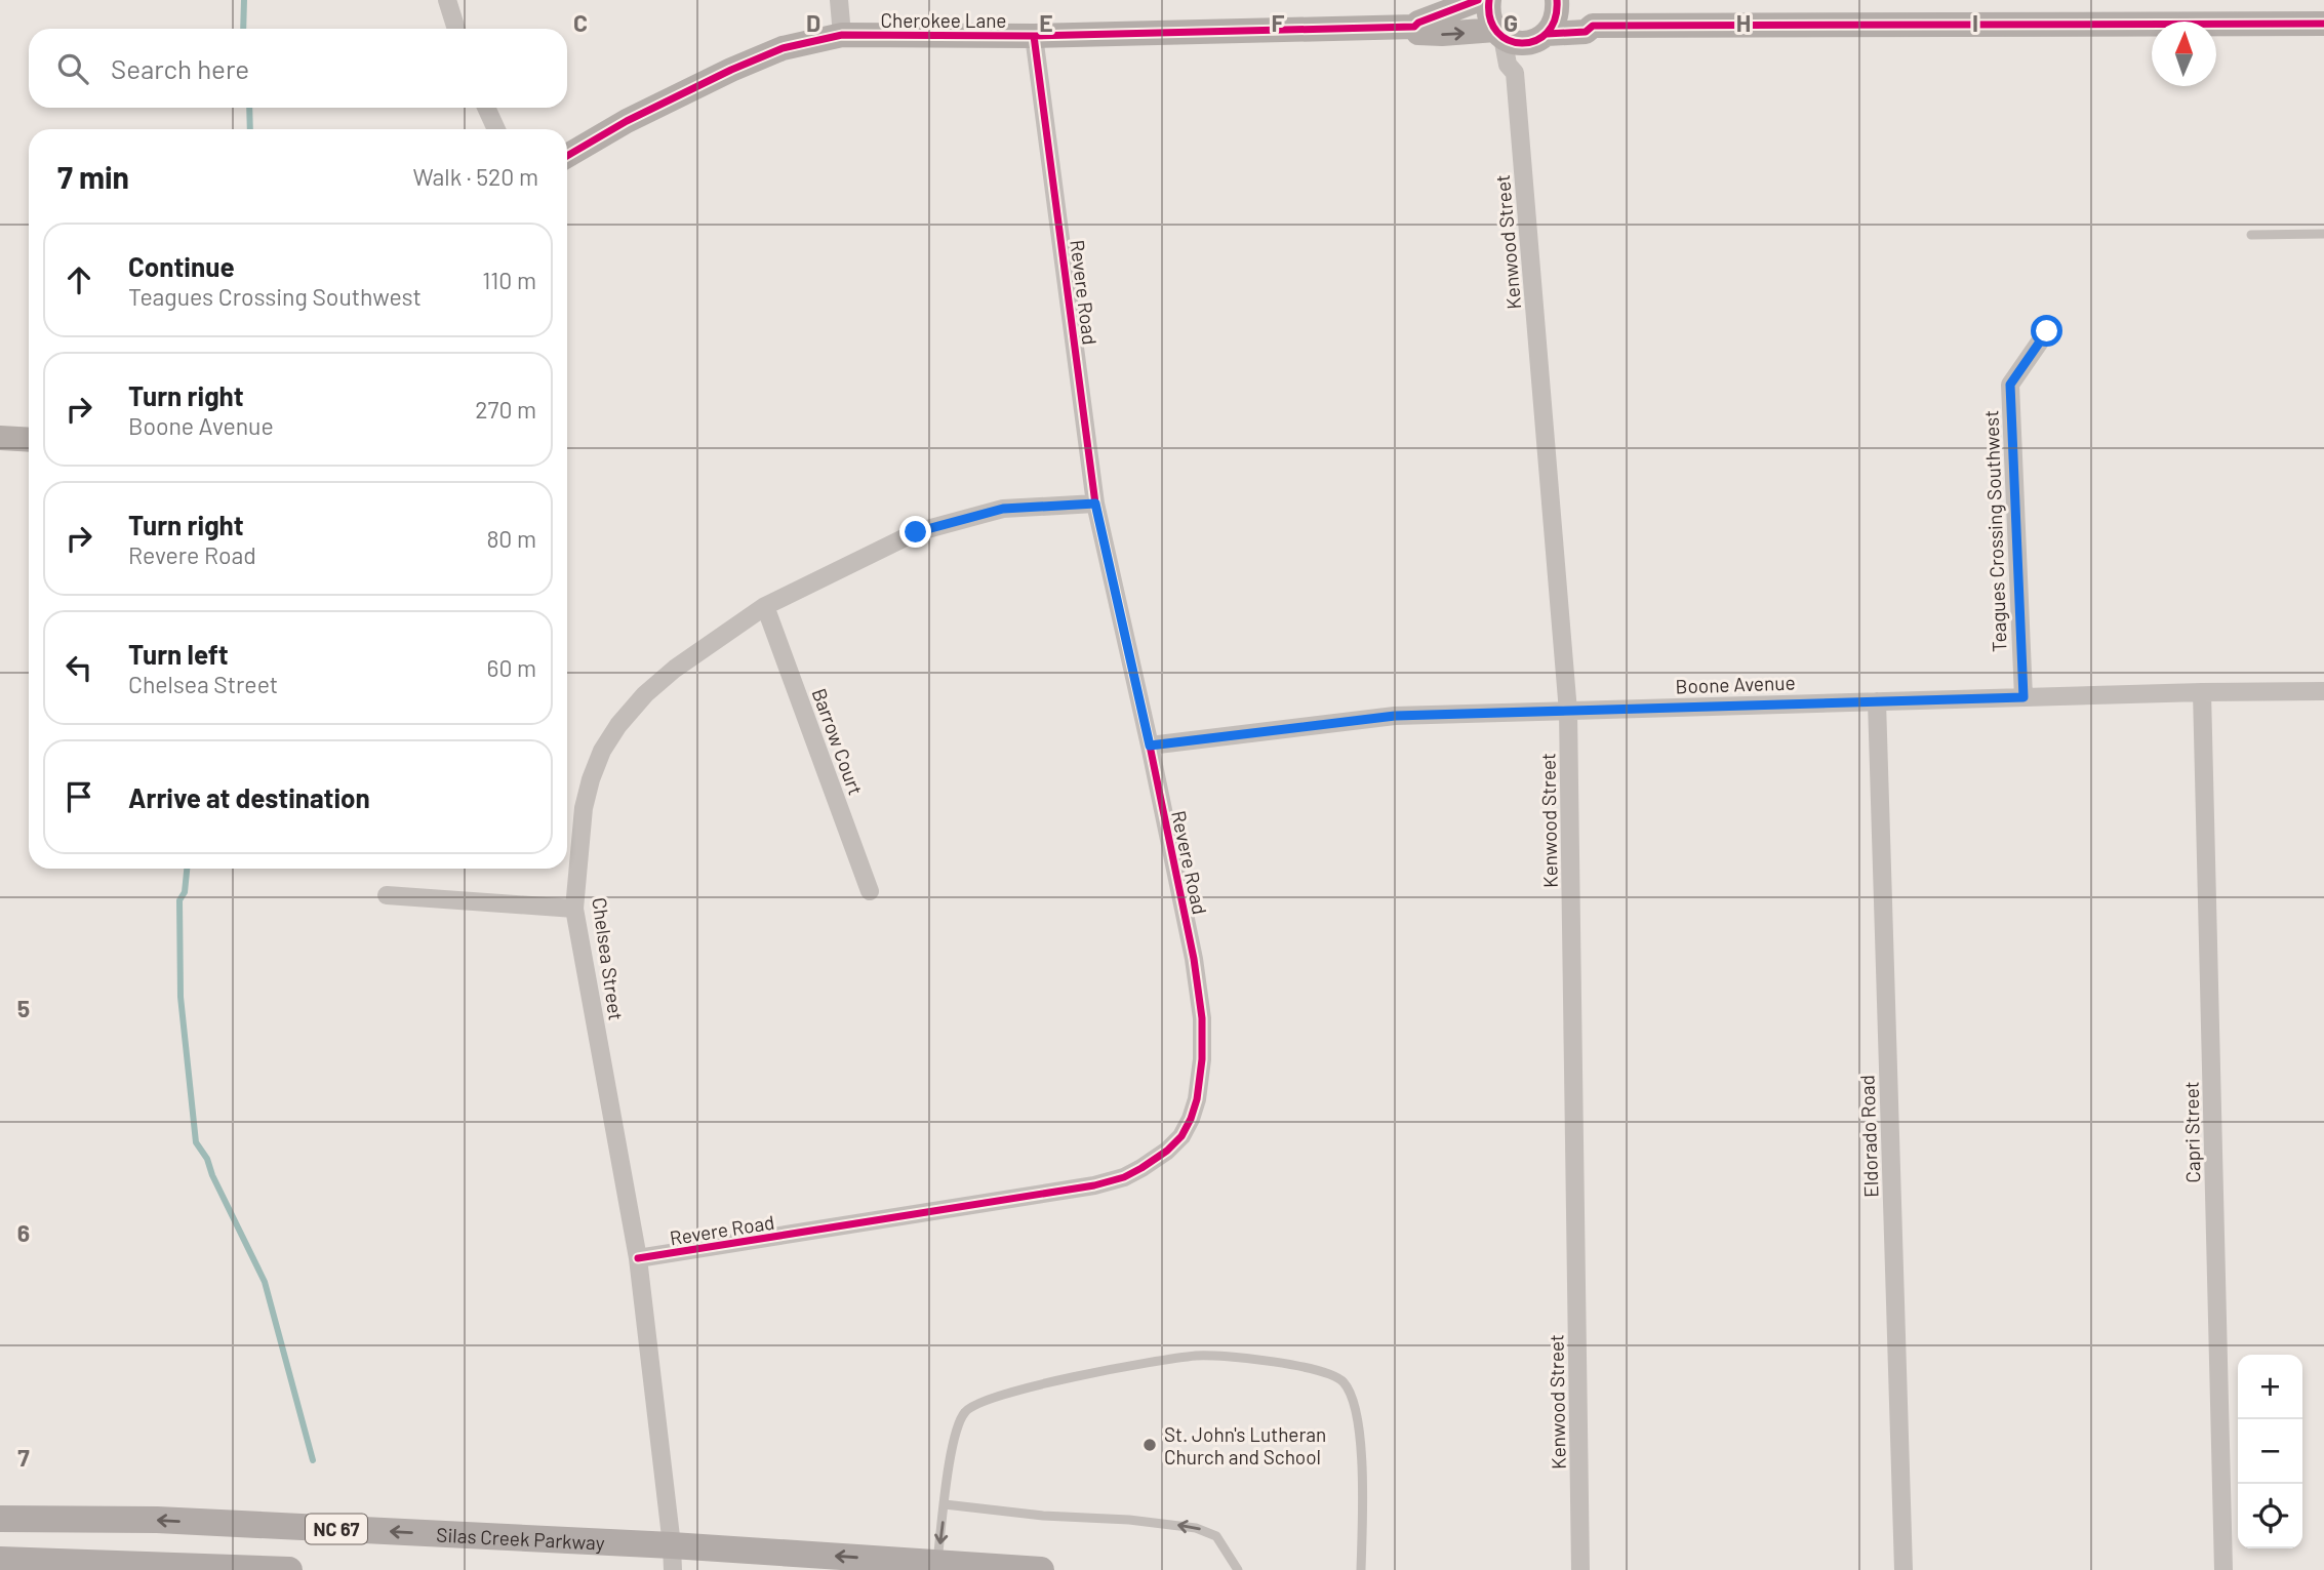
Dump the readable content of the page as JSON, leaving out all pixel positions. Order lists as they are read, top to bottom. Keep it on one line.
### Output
{"streets":{"main road":["NC 67","Silas Creek Parkway"],"street":["Cherokee Lane","Kenwood Street","Revere Road","Teagues Crossing Southwest","Boone Avenue","Barrow Court","Chelsea Street","Capri Street","Eldorado Road"]},"crossings":[["Cherokee Lane","Kenwood Street"],["Cherokee Lane","Revere Road"],["Kenwood Street","Boone Avenue"],["Revere Road","Boone Avenue"],["Revere Road","Chelsea Street"],["Teagues Crossing Southwest","Boone Avenue"],["Boone Avenue","Capri Street"],["Boone Avenue","Eldorado Road"],["Barrow Court","Chelsea Street"],["Chelsea Street","Silas Creek Parkway"]],"places":["St. John's Lutheran Church and School"],"north":"top","page":{"search":"Search here","heading":["7 min","Walk · 520 m"],"list":[["Continue","Teagues Crossing Southwest","110 m"],["Turn right","Boone Avenue","270 m"],["Turn right","Revere Road","80 m"],["Turn left","Chelsea Street","60 m"],"Arrive at destination"],"map_buttons":["+","−"]},"grid":{"columns":["C","D","E","F","G","H","I"],"rows":["5","6","7"]}}
